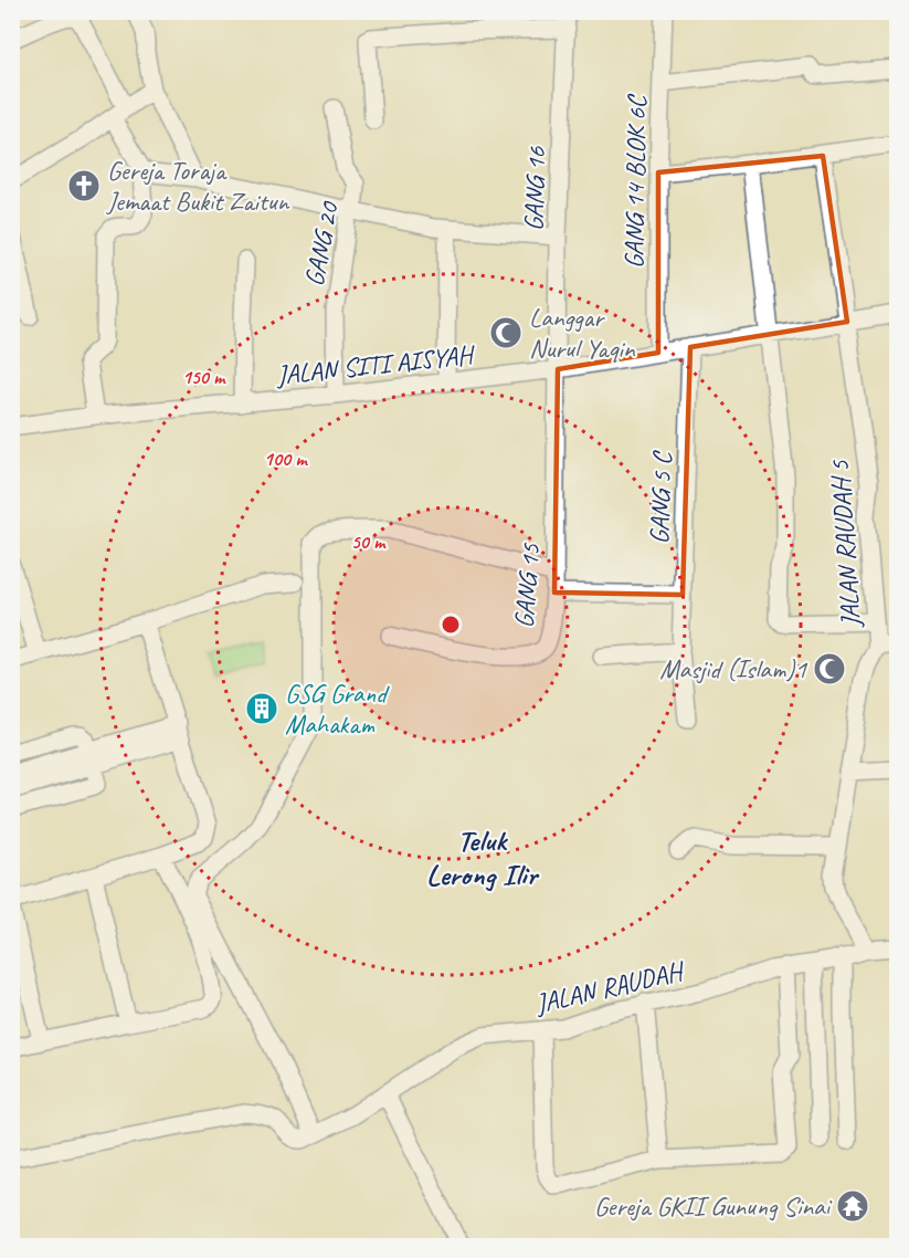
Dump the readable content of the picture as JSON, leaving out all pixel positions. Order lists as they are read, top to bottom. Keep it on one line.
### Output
{"streets":{"street":["GANG 14 BLOK 6C","GANG 16","GANG 20","JALAN SITI AISYAH","GANG 5 C","JALAN RAUDAH 5","GANG 15","JALAN RAUDAH"]},"crossings":[["GANG 14 BLOK 6C","JALAN SITI AISYAH"],["GANG 16","JALAN SITI AISYAH"],["GANG 16","GANG 15"],["GANG 20","JALAN SITI AISYAH"],["JALAN SITI AISYAH","GANG 5 C"],["JALAN SITI AISYAH","JALAN RAUDAH 5"],["JALAN SITI AISYAH","GANG 15"],["JALAN RAUDAH 5","JALAN RAUDAH"]],"districts":["Teluk Lerong Ilir"],"places":{"church":["Gereja Toraja Jemaat Bukit Zaitun"],"mosque":["Langgar Nurul Yaqin","Masjid (Islam)1"],"building":["GSG Grand Mahakam"],"temple":["Gereja GKII Gunung Sinai"]},"rings":["150 m","100 m","50 m"]}
